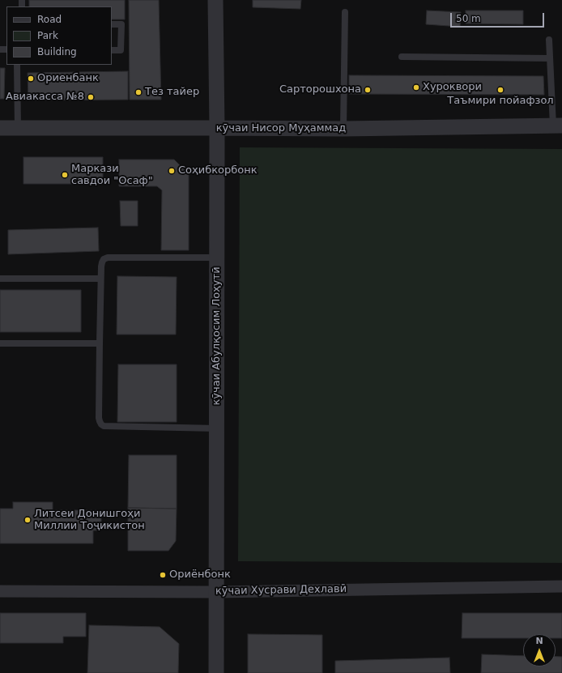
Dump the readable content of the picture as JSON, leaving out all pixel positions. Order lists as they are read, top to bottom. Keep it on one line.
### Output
{"streets":{"street":["кӯчаи Нисор Муҳаммад","кӯчаи Абулқосим Лоҳутӣ","кӯчаи Хусрави Дехлавӣ"]},"crossings":[["кӯчаи Нисор Муҳаммад","кӯчаи Абулқосим Лоҳутӣ"],["кӯчаи Абулқосим Лоҳутӣ","кӯчаи Хусрави Дехлавӣ"]],"places":["Ориенбанк","Хуроквори","Сарторошхона","Таъмири пойафзол","Тез тайер","Авиакасса №8","Соҳибкорбонк","Маркази савдои \"Осаф\"","Литсеи Донишгоҳи Миллии Тоҷикистон","Ориёнбонк"],"legend":["Road","Park","Building"],"scale_bar":"50 m","north":"top"}
